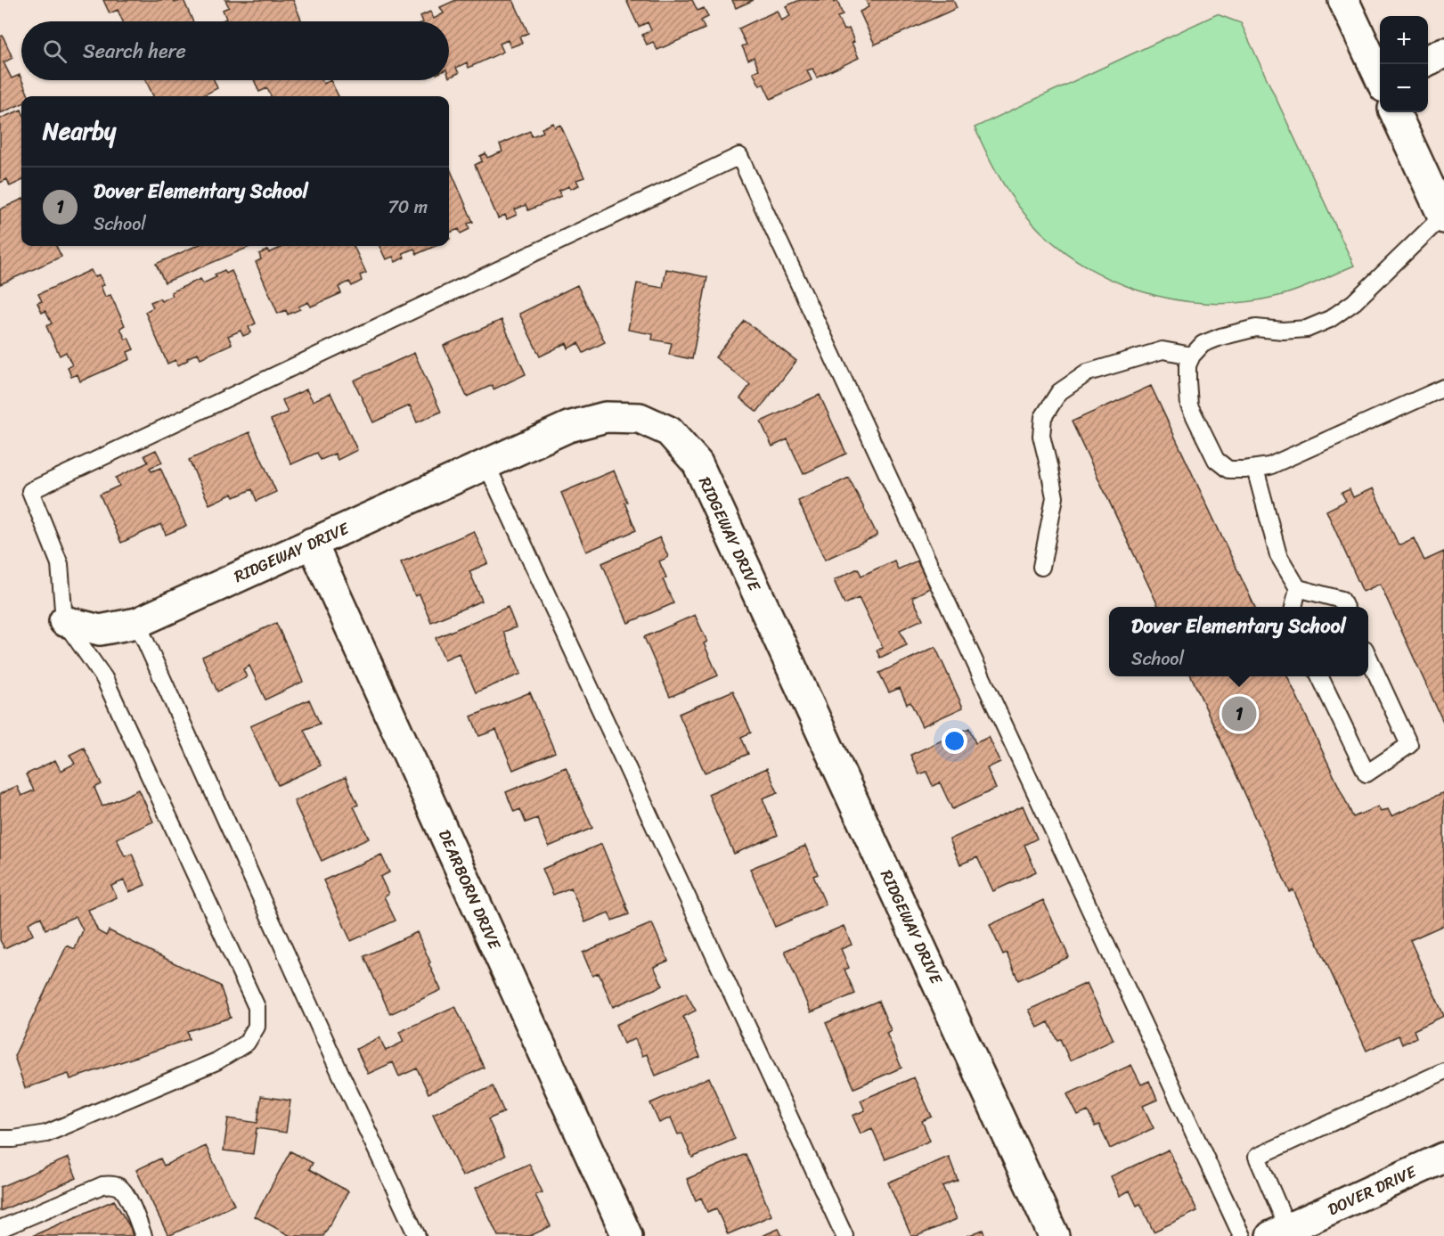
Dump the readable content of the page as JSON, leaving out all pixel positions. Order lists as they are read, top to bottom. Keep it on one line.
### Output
{"streets":{"street":["RIDGEWAY DRIVE","DEARBORN DRIVE","DOVER DRIVE"]},"crossings":[["RIDGEWAY DRIVE","DEARBORN DRIVE"]],"page":{"map_buttons":["+","−"],"search":"Search here","heading":"Nearby","list":[{"mark":"1","name":"Dover Elementary School","note":"School","value":"70 m"}],"popup":["Dover Elementary School","School"],"pins":"1"}}
